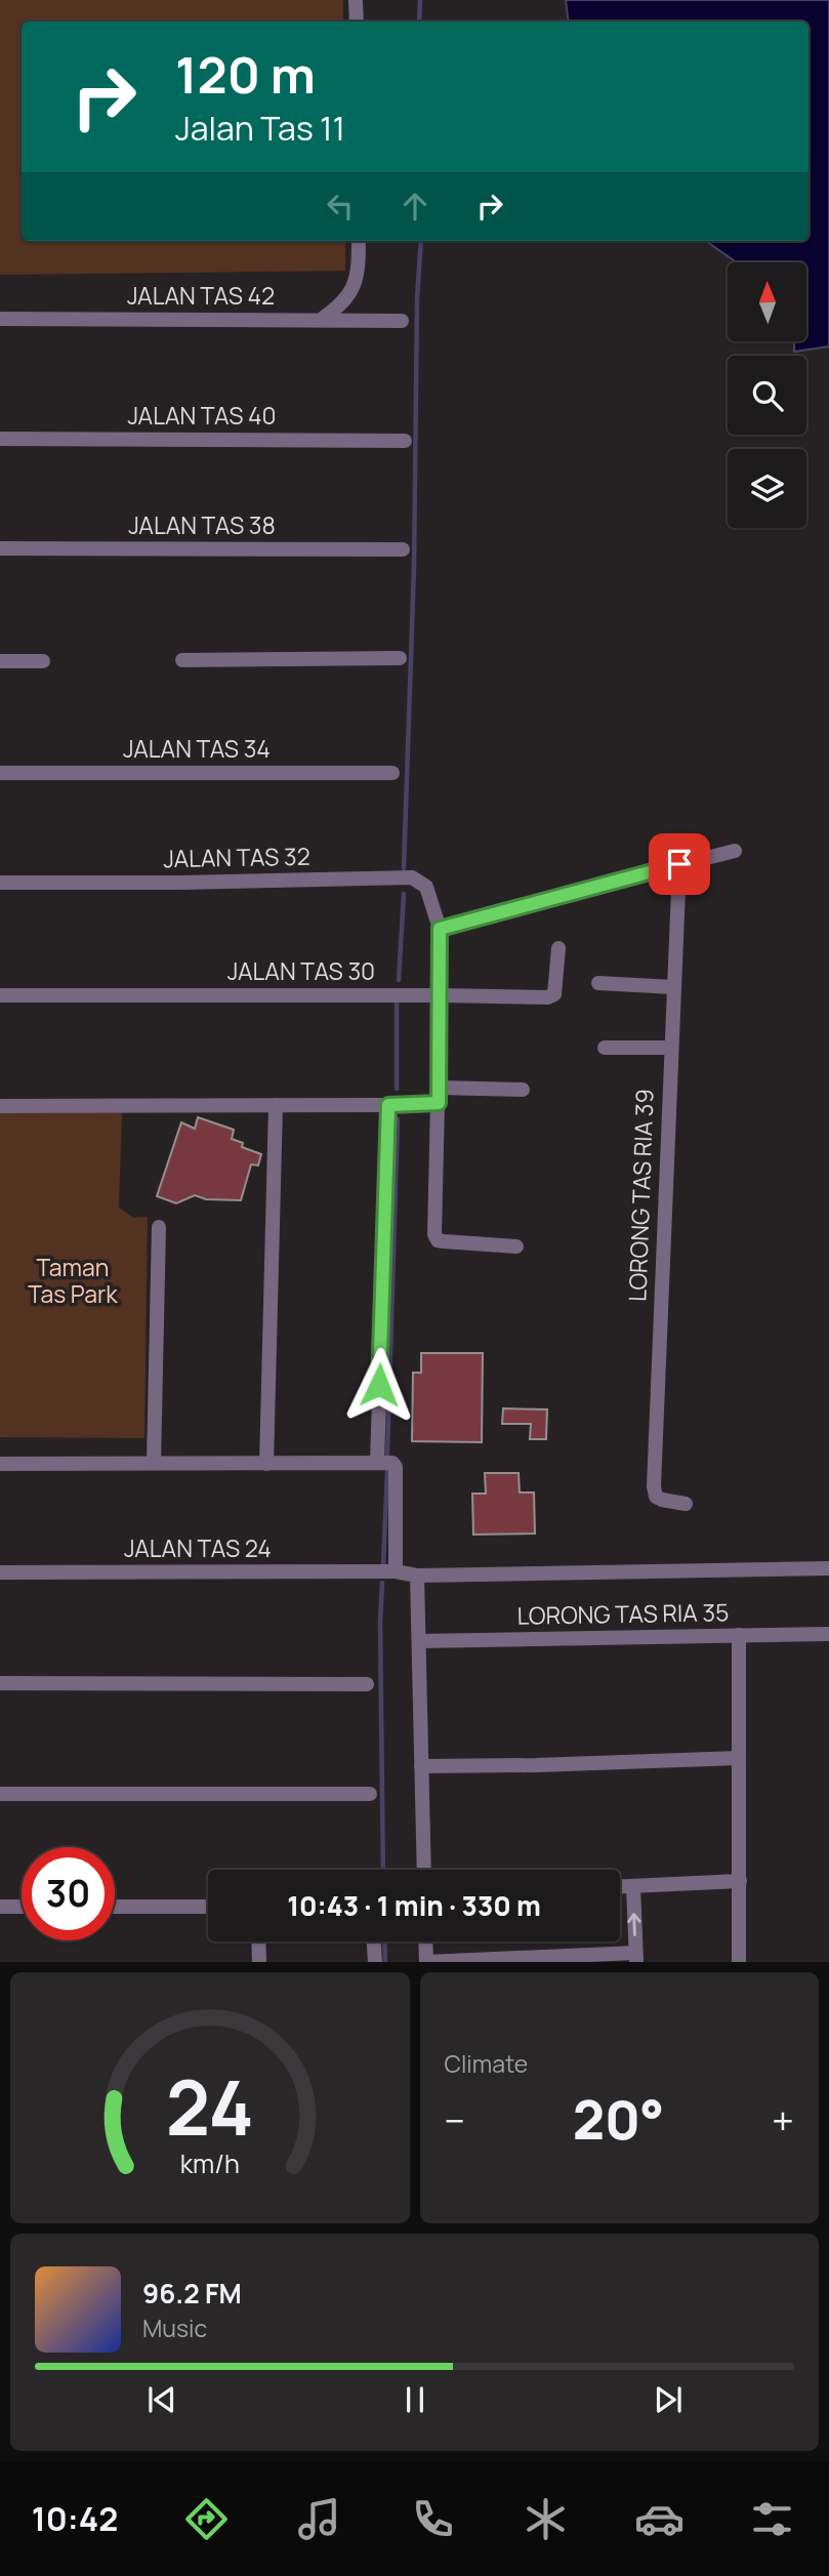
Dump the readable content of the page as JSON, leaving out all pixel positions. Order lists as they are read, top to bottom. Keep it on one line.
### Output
{"streets":{"street":["JALAN TAS 42","JALAN TAS 40","JALAN TAS 38","JALAN TAS 34","JALAN TAS 32","JALAN TAS 30","LORONG TAS RIA 39","JALAN TAS 24","LORONG TAS RIA 35"]},"crossings":[["JALAN TAS 32","JALAN TAS 30"]],"parks":["Taman Tas Park"],"north":"top","page":{"turn":["120 m","Jalan Tas 11"],"limit":"30","trip":"10:43 · 1 min · 330 m","tile":"Climate","heat":["−","20°","+"],"song":["96.2 FM","Music"],"tabs":"10:42","gauge":["24","km/h"]}}
